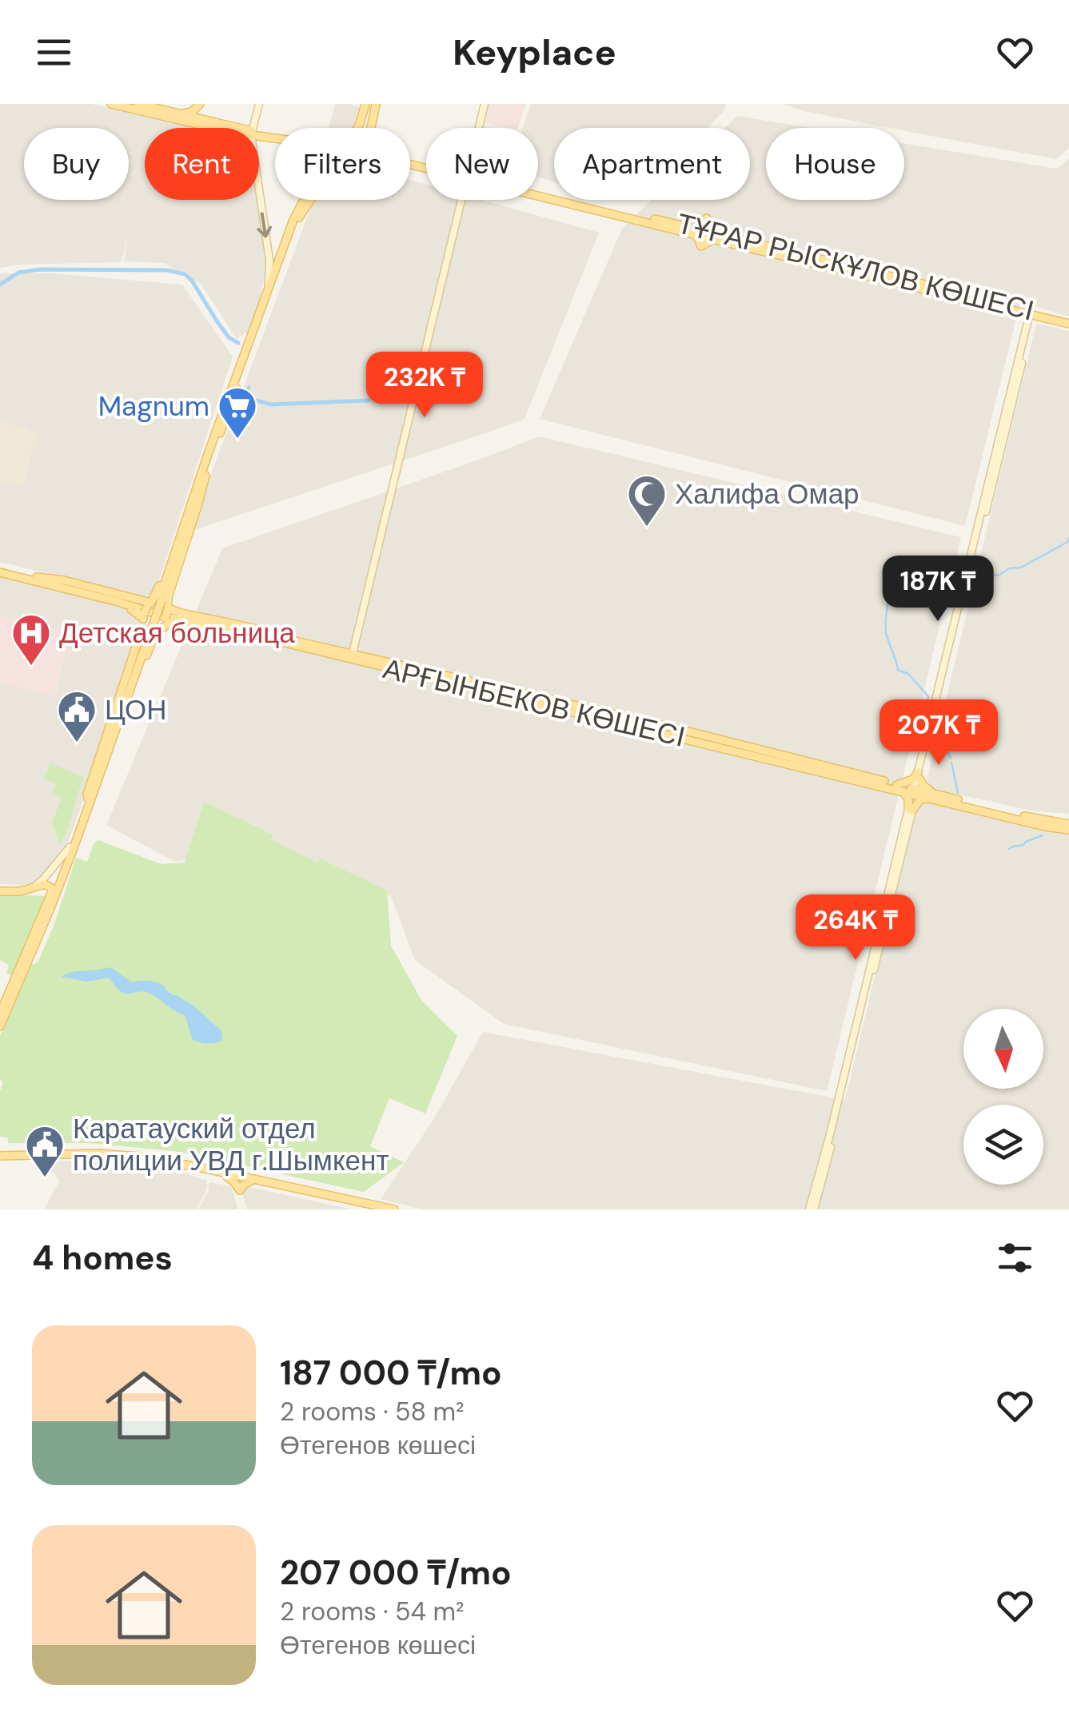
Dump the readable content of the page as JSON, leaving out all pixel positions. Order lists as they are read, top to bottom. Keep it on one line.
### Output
{"streets":{"main road":["ТҰРАР РЫСКҰЛОВ КӨШЕСІ","АРҒЫНБЕКОВ КӨШЕСІ"]},"places":{"supermarket":["Magnum"],"mosque":["Халифа Омар"],"hospital":["Детская больница"],"public building":["ЦОН","Каратауский отдел полиции УВД г.Шымкент"]},"north":"bottom","page":{"header":"Keyplace","chip":["Buy","Rent","Filters","New","Apartment","House"],"price":["232K ₸","187K ₸","207K ₸","264K ₸"],"heading":"4 homes","list":[{"name":"187 000 ₸/mo","note":"2 rooms · 58 m² · Өтегенов көшесі"},{"name":"207 000 ₸/mo","note":"2 rooms · 54 m² · Өтегенов көшесі"}]}}
